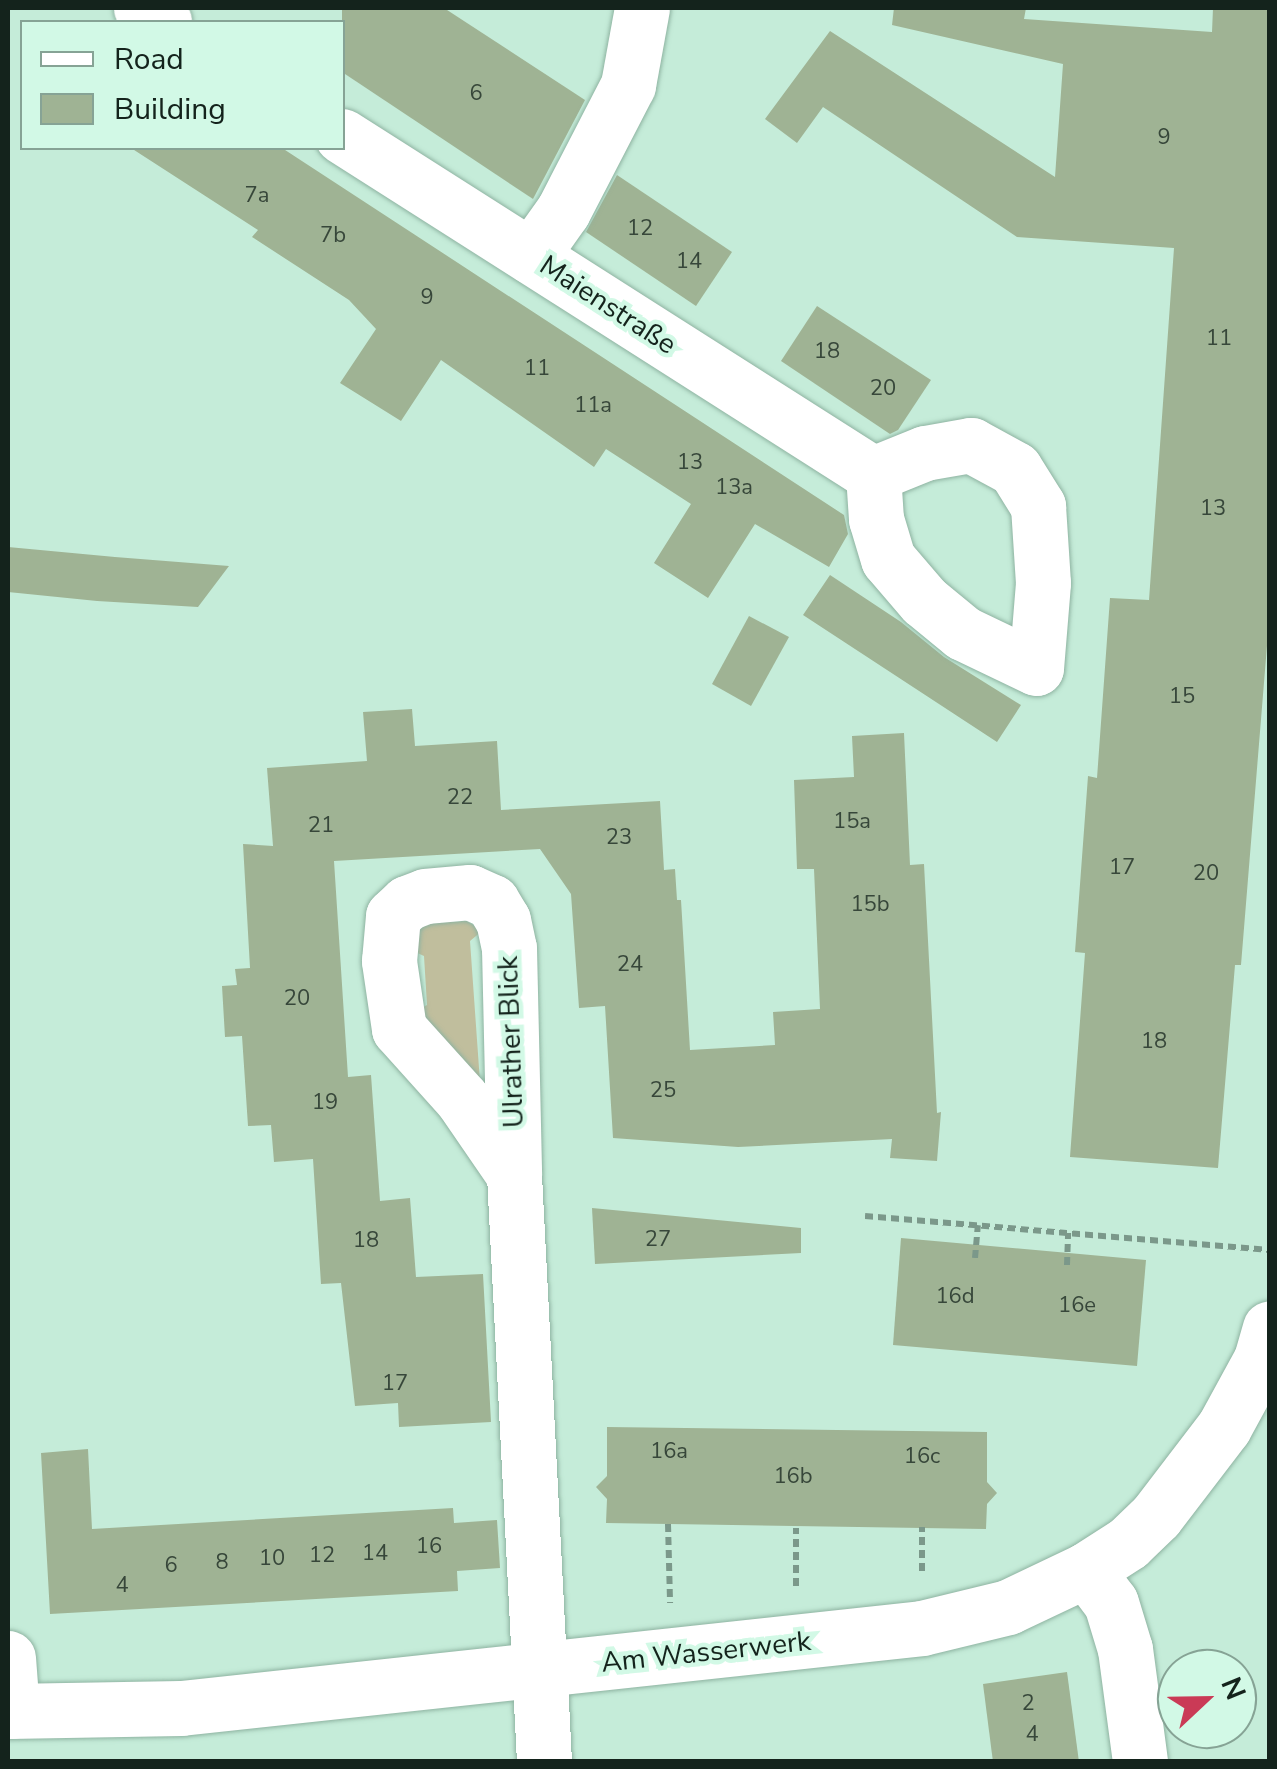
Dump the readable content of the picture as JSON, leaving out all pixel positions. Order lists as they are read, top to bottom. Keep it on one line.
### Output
{"streets":{"street":["Maienstraße","Am Wasserwerk"]},"house_numbers":["6","9","7a","12","7b","14","9","11","18","11","20","11a","13","13a","13","15","22","15a","21","23","17","20","15b","24","20","18","25","19","27","18","16d","16e","17","16a","16c","16b","16","14","12","10","8","6","4","2","4"],"legend":["Road","Building"],"north":"right"}
